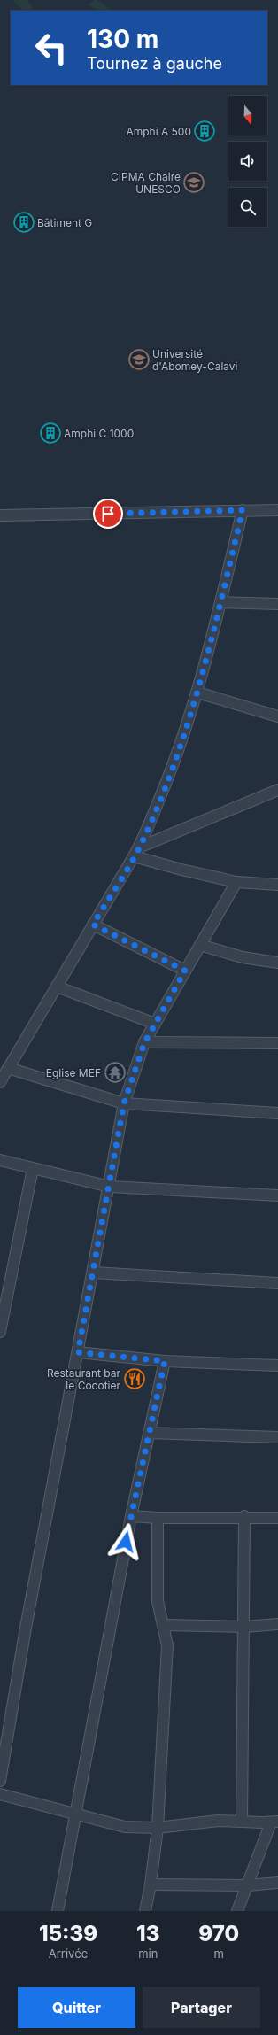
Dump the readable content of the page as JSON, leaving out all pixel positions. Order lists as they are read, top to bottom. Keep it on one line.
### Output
{"places":{"building":["Amphi A 500","Bâtiment G","Amphi C 1000"],"school or university":["CIPMA Chaire UNESCO","Université d'Abomey-Calavi"],"temple":["Eglise MEF"],"restaurant":["Restaurant bar le Cocotier"]},"north":"bottom","page":{"turn":["130 m","Tournez à gauche"],"eta":["15:39","Arrivée","13","min","970","m"],"buttons":["Quitter","Partager"]}}
